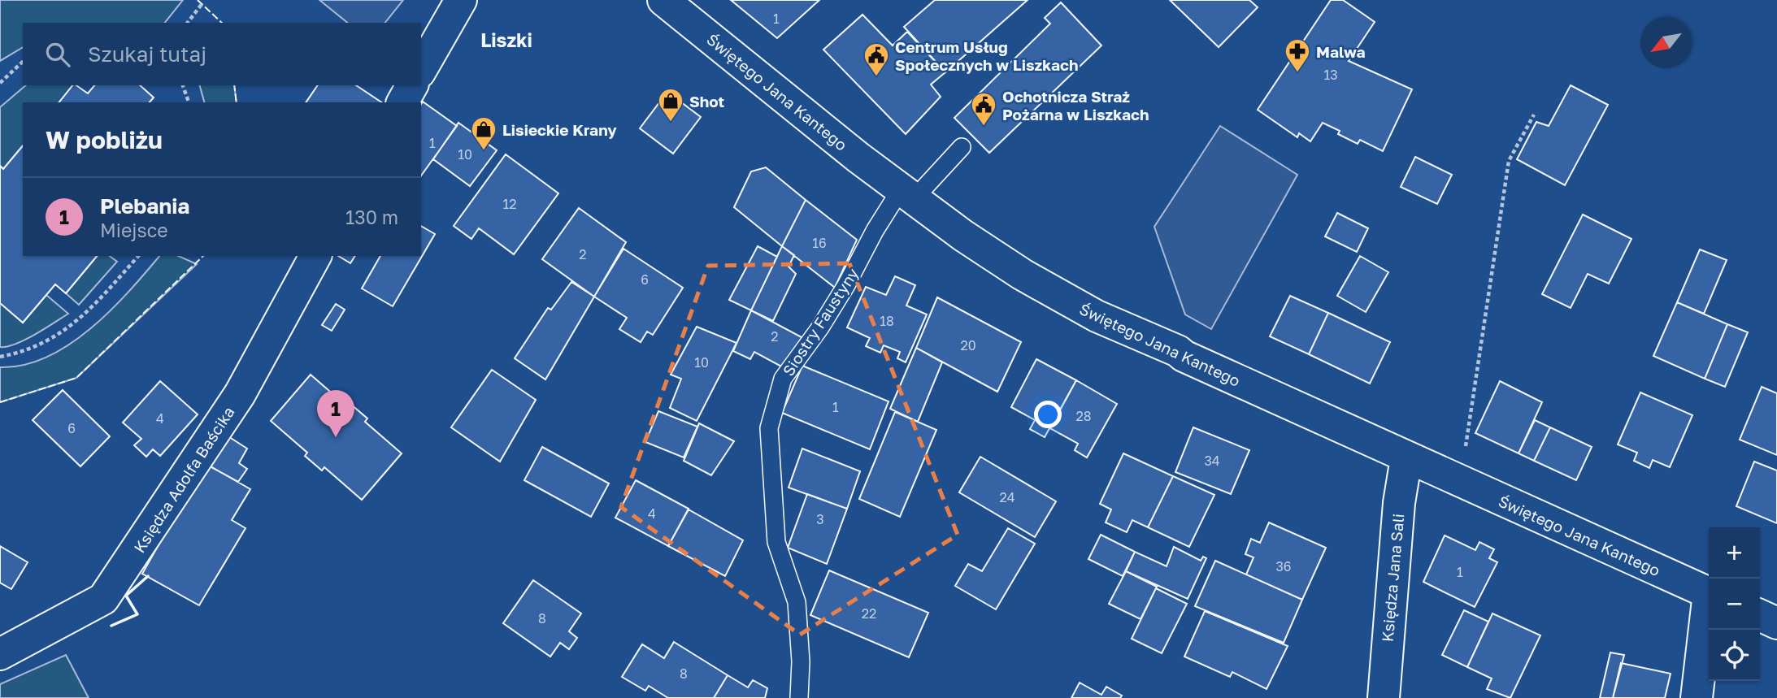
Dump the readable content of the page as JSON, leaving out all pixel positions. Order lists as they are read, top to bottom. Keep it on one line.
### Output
{"streets":{"main road":["Świętego Jana Kantego","Księdza Adolfa Baścika","Księdza Jana Sali"],"lane":["Siostry Faustyny"]},"crossings":[["Świętego Jana Kantego","Siostry Faustyny"],["Świętego Jana Kantego","Księdza Jana Sali"]],"districts":["Liszki"],"places":{"pharmacy":["Malwa"],"public building":["Centrum Usług Społecznych w Liszkach","Ochotnicza Straż Pożarna w Liszkach"],"shop":["Shot","Lisieckie Krany"]},"house_numbers":["1","13","1","10","12","16","2","6","18","2","20","10","1","28","4","6","34","24","4","3","36","1","22","8","8"],"north":"bottom left","page":{"search":"Szukaj tutaj","heading":"W pobliżu","list":[{"mark":"1","name":"Plebania","note":"Miejsce","value":"130 m"}],"pins":"1","map_buttons":["+","−"]}}
